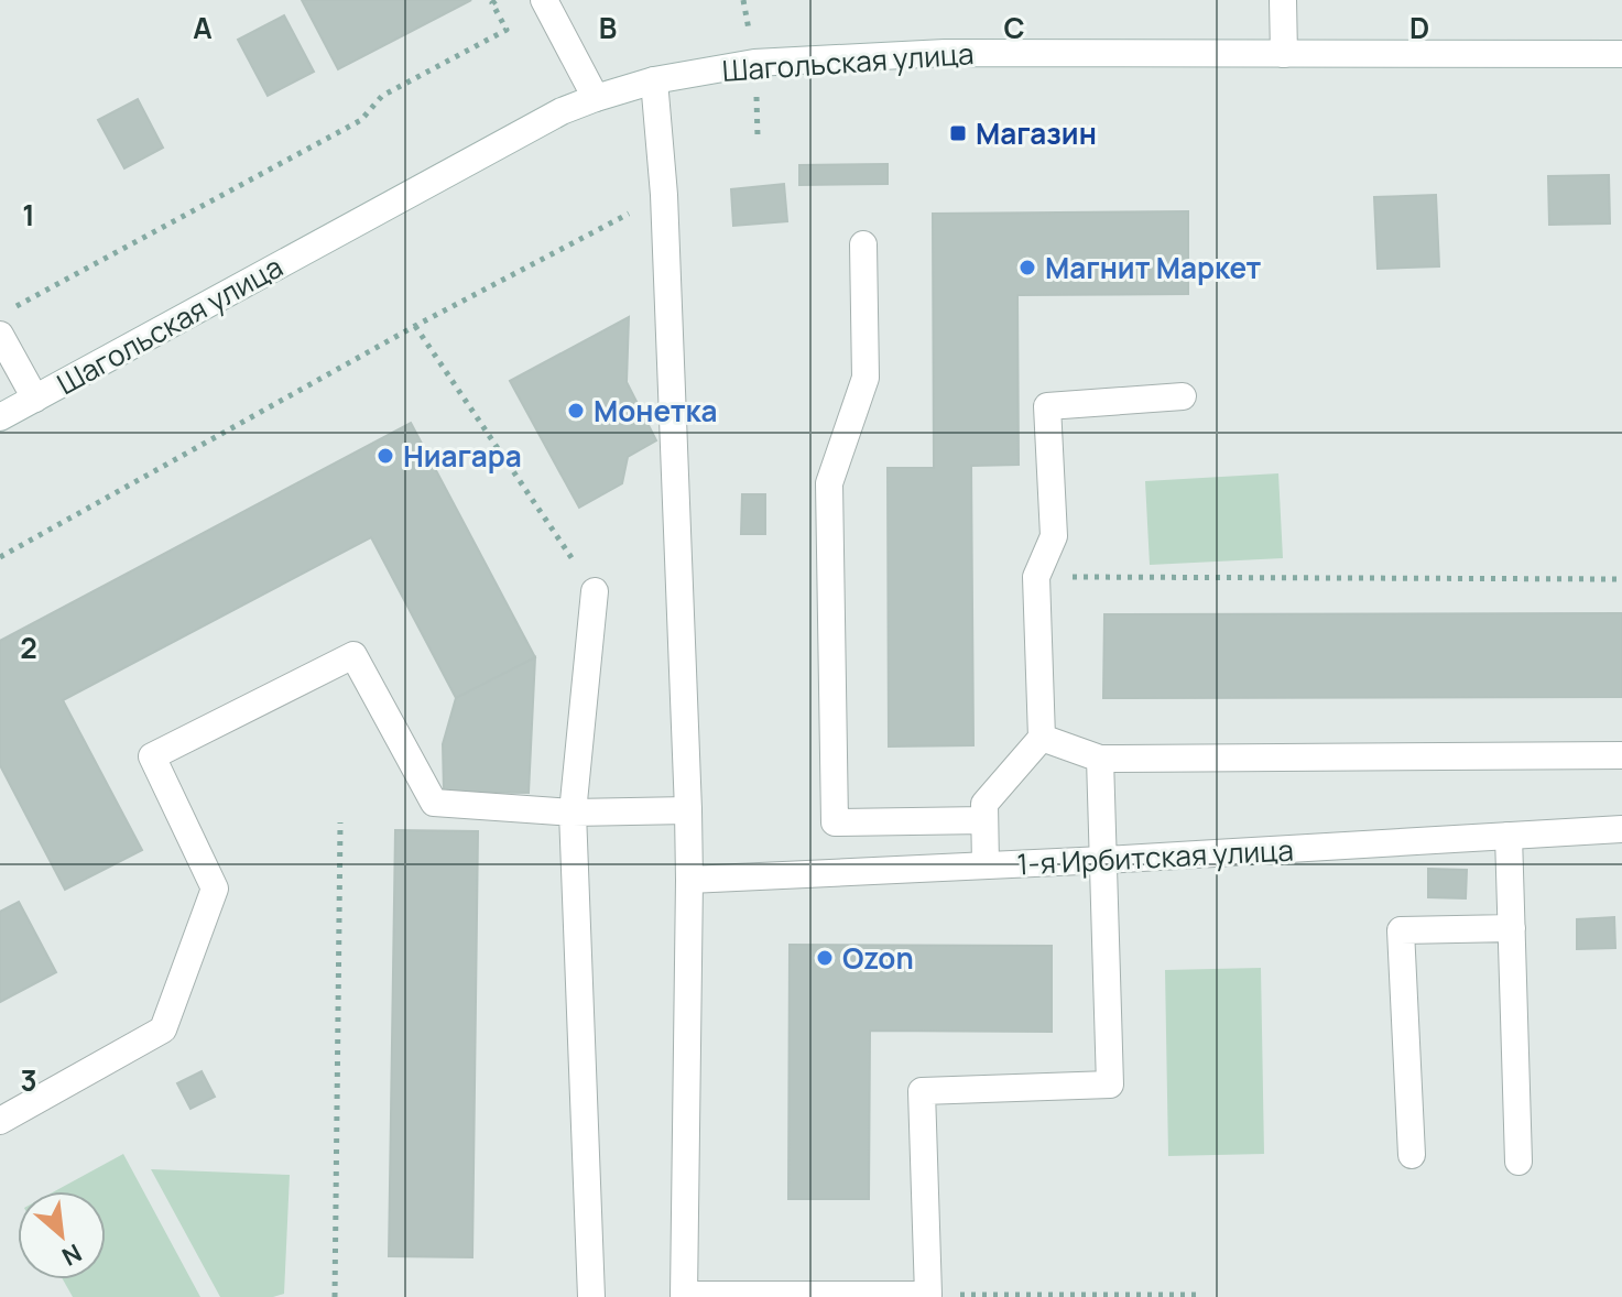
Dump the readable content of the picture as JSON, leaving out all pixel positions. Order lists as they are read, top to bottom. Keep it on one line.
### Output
{"streets":{"street":["Шагольская улица","1-я Ирбитская улица"]},"places":{"transit":["Магазин"],"other":["Магнит Маркет","Монетка","Ниагара","Ozon"]},"north":"bottom right","grid":{"columns":["A","B","C","D"],"rows":["1","2","3"]}}
